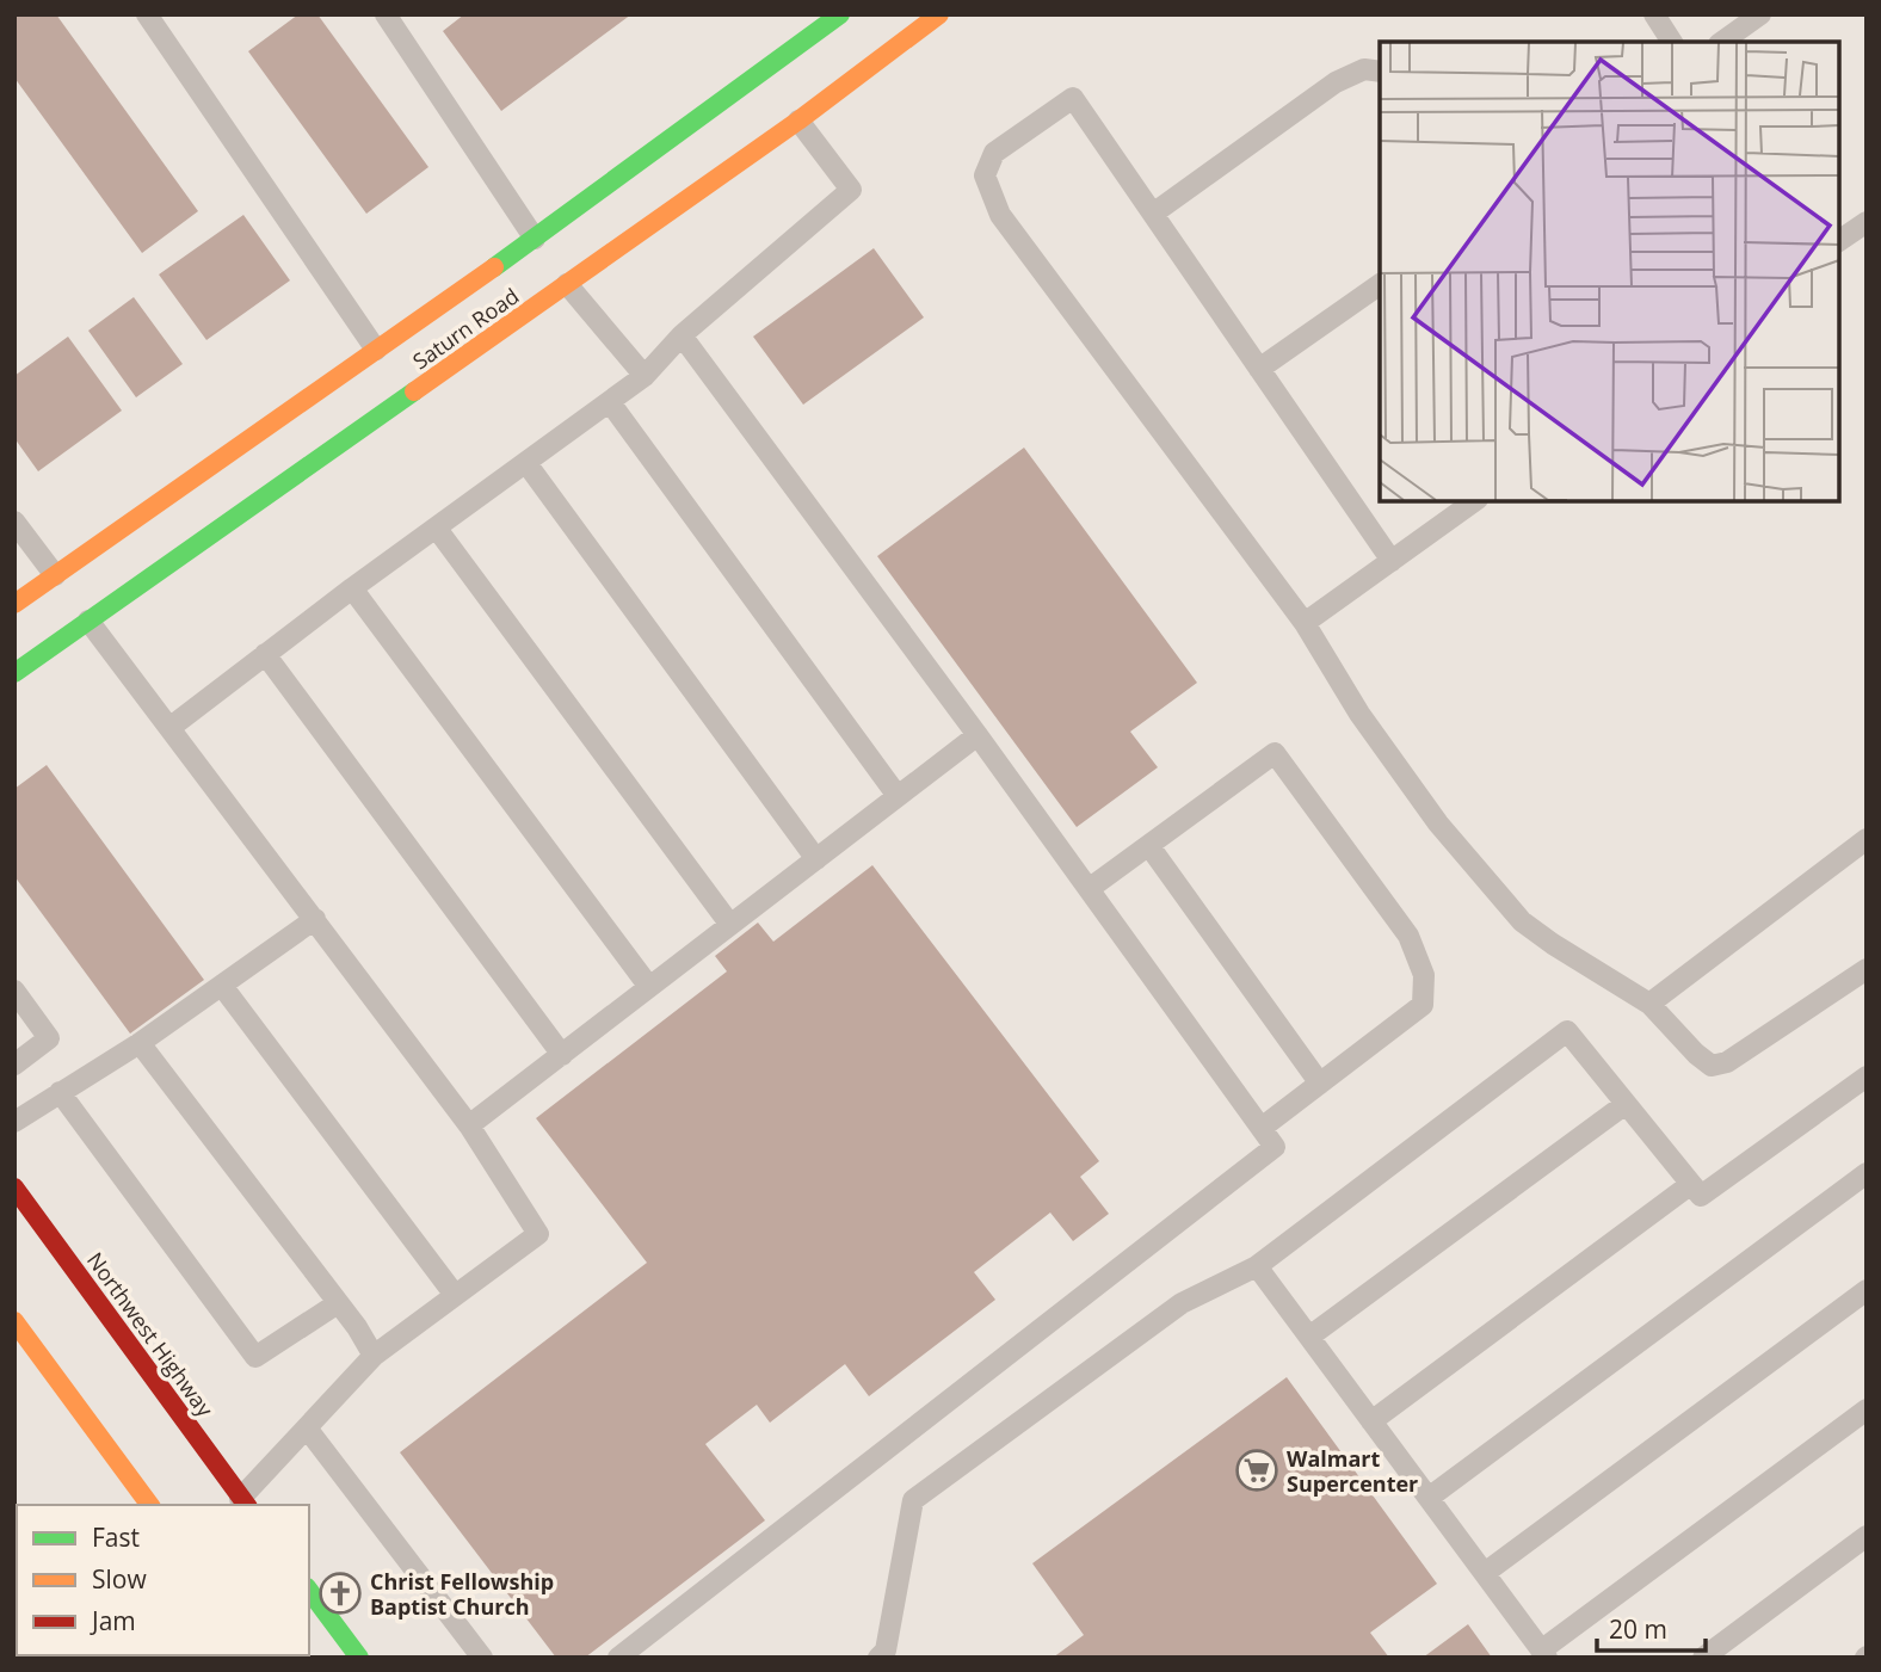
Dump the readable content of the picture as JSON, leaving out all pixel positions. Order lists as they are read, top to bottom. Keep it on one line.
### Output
{"streets":{"street":["Saturn Road","Northwest Highway"]},"places":{"supermarket":["Walmart Supercenter"],"church":["Christ Fellowship Baptist Church"]},"legend":["Fast","Slow","Jam"],"scale_bar":"20 m"}
